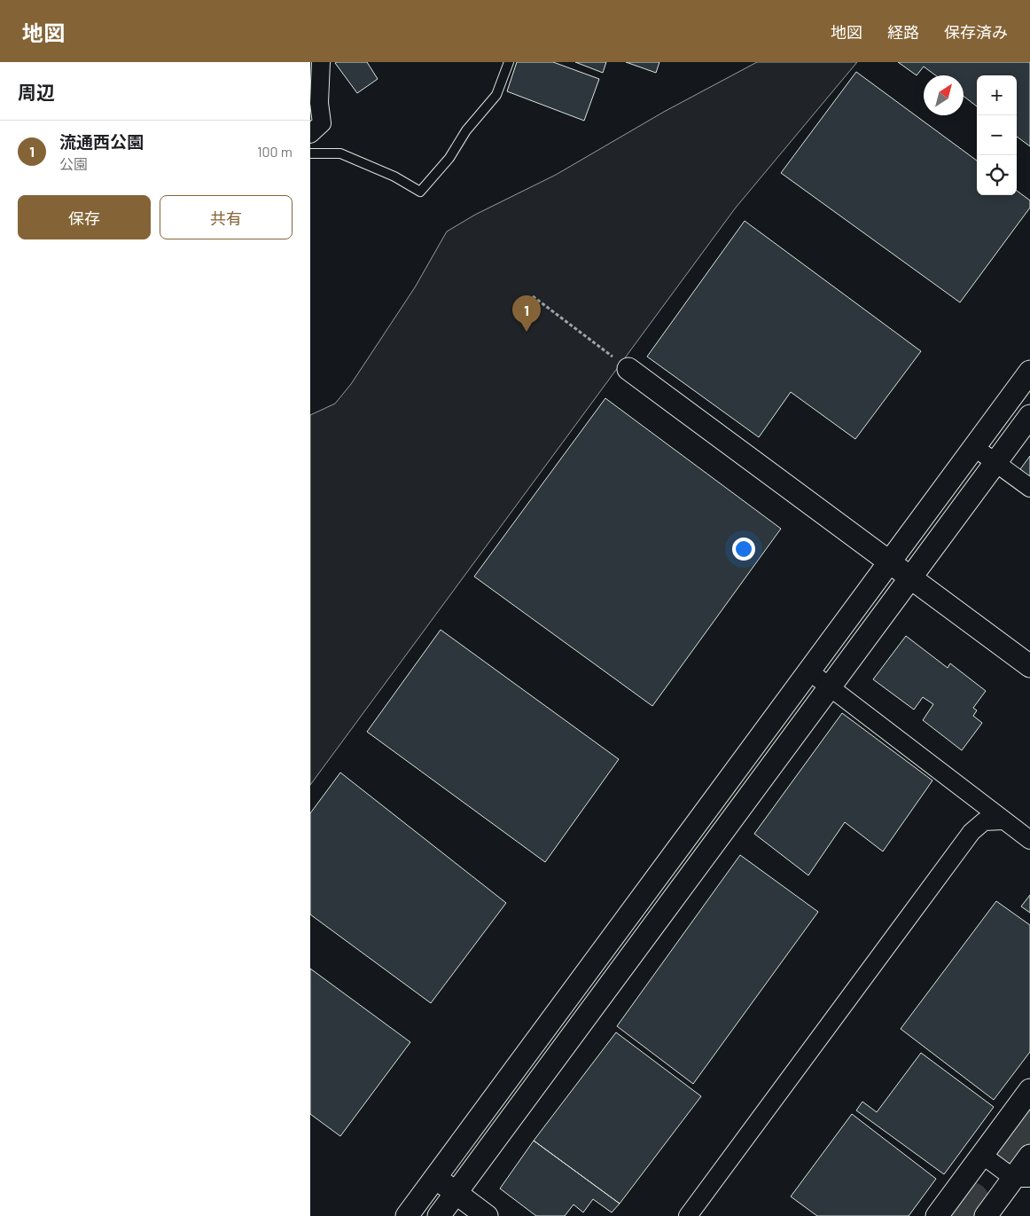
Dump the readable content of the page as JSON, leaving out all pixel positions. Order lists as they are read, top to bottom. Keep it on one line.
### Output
{"north":"top right","page":{"header":"地図","nav":["地図","経路","保存済み"],"heading":"周辺","map_buttons":["+","−"],"list":[{"mark":"1","name":"流通西公園","note":"公園","value":"100 m"}],"buttons":["保存","共有"],"pins":"1"}}
